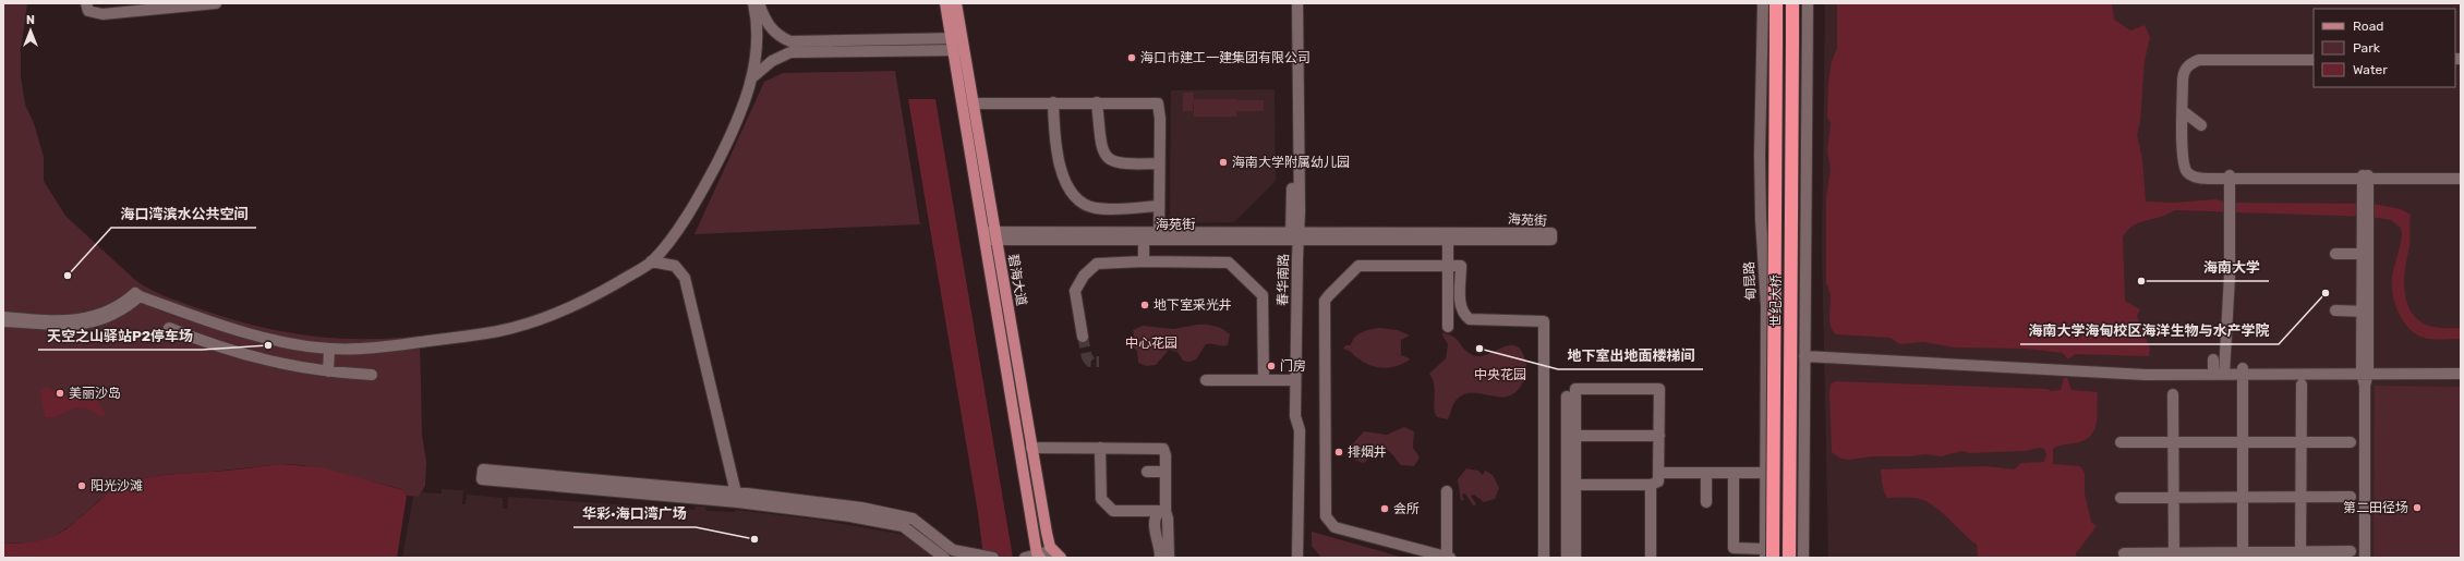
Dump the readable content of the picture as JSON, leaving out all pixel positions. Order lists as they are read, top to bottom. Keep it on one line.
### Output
{"streets":{"highway":["世纪大桥"],"main road":["碧海大道"],"street":["海苑街","春华南路","甸昆路"]},"crossings":[["海苑街","碧海大道"],["海苑街","春华南路"],["甸昆路","世纪大桥"]],"parks":["中心花园","中央花园"],"places":["海口市建工一建集团有限公司","海南大学附属幼儿园","海口湾滨水公共空间","海南大学","海南大学海甸校区海洋生物与水产学院","地下室采光井","天空之山驿站P2停车场","地下室出地面楼梯间","门房","美丽沙岛","排烟井","阳光沙滩","第二田径场","会所","华彩·海口湾广场"],"legend":["Road","Park","Water"],"north":"top"}
